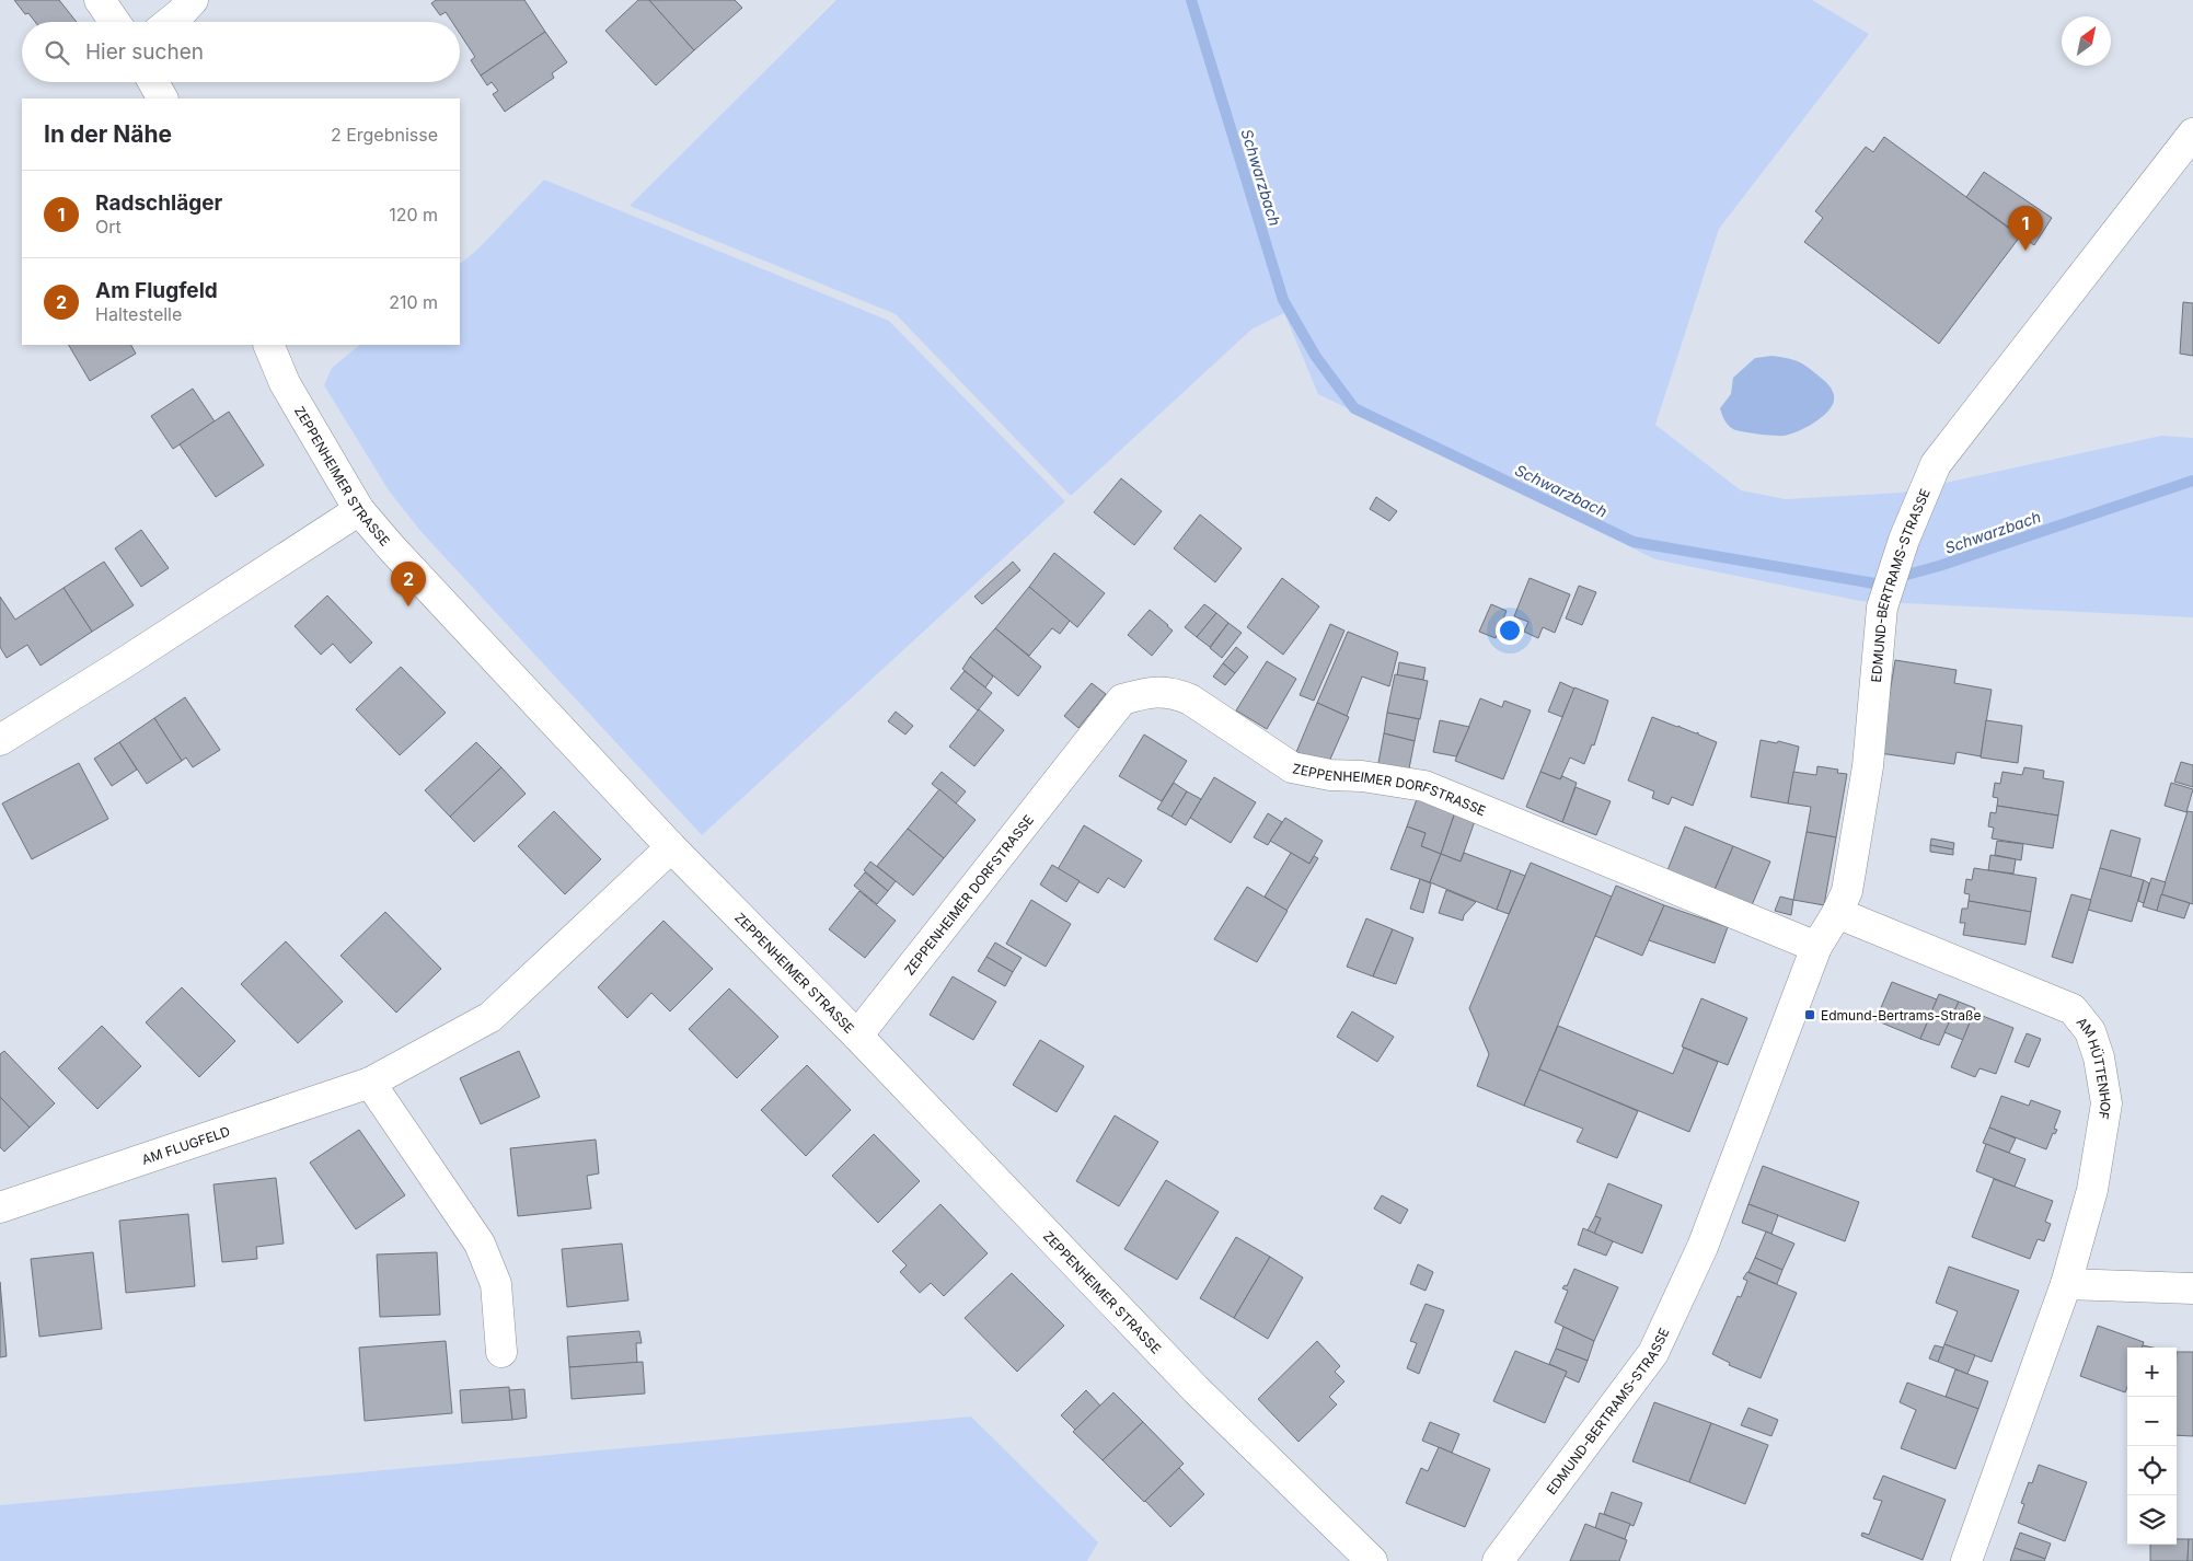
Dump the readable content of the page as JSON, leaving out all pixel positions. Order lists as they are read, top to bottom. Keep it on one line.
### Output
{"streets":{"street":["ZEPPENHEIMER STRASSE","EDMUND-BERTRAMS-STRASSE","ZEPPENHEIMER DORFSTRASSE","AM HÜTTENHOF","AM FLUGFELD"]},"crossings":[["ZEPPENHEIMER STRASSE","ZEPPENHEIMER DORFSTRASSE"],["ZEPPENHEIMER STRASSE","AM FLUGFELD"],["EDMUND-BERTRAMS-STRASSE","ZEPPENHEIMER DORFSTRASSE"],["EDMUND-BERTRAMS-STRASSE","AM HÜTTENHOF"]],"water":["Schwarzbach"],"places":{"transit":["Edmund-Bertrams-Straße"]},"north":"top right","page":{"search":"Hier suchen","heading":["In der Nähe","2 Ergebnisse"],"list":[{"mark":"1","name":"Radschläger","note":"Ort","value":"120 m"},{"mark":"2","name":"Am Flugfeld","note":"Haltestelle","value":"210 m"}],"pins":["1","2"],"map_buttons":["+","−"]}}
